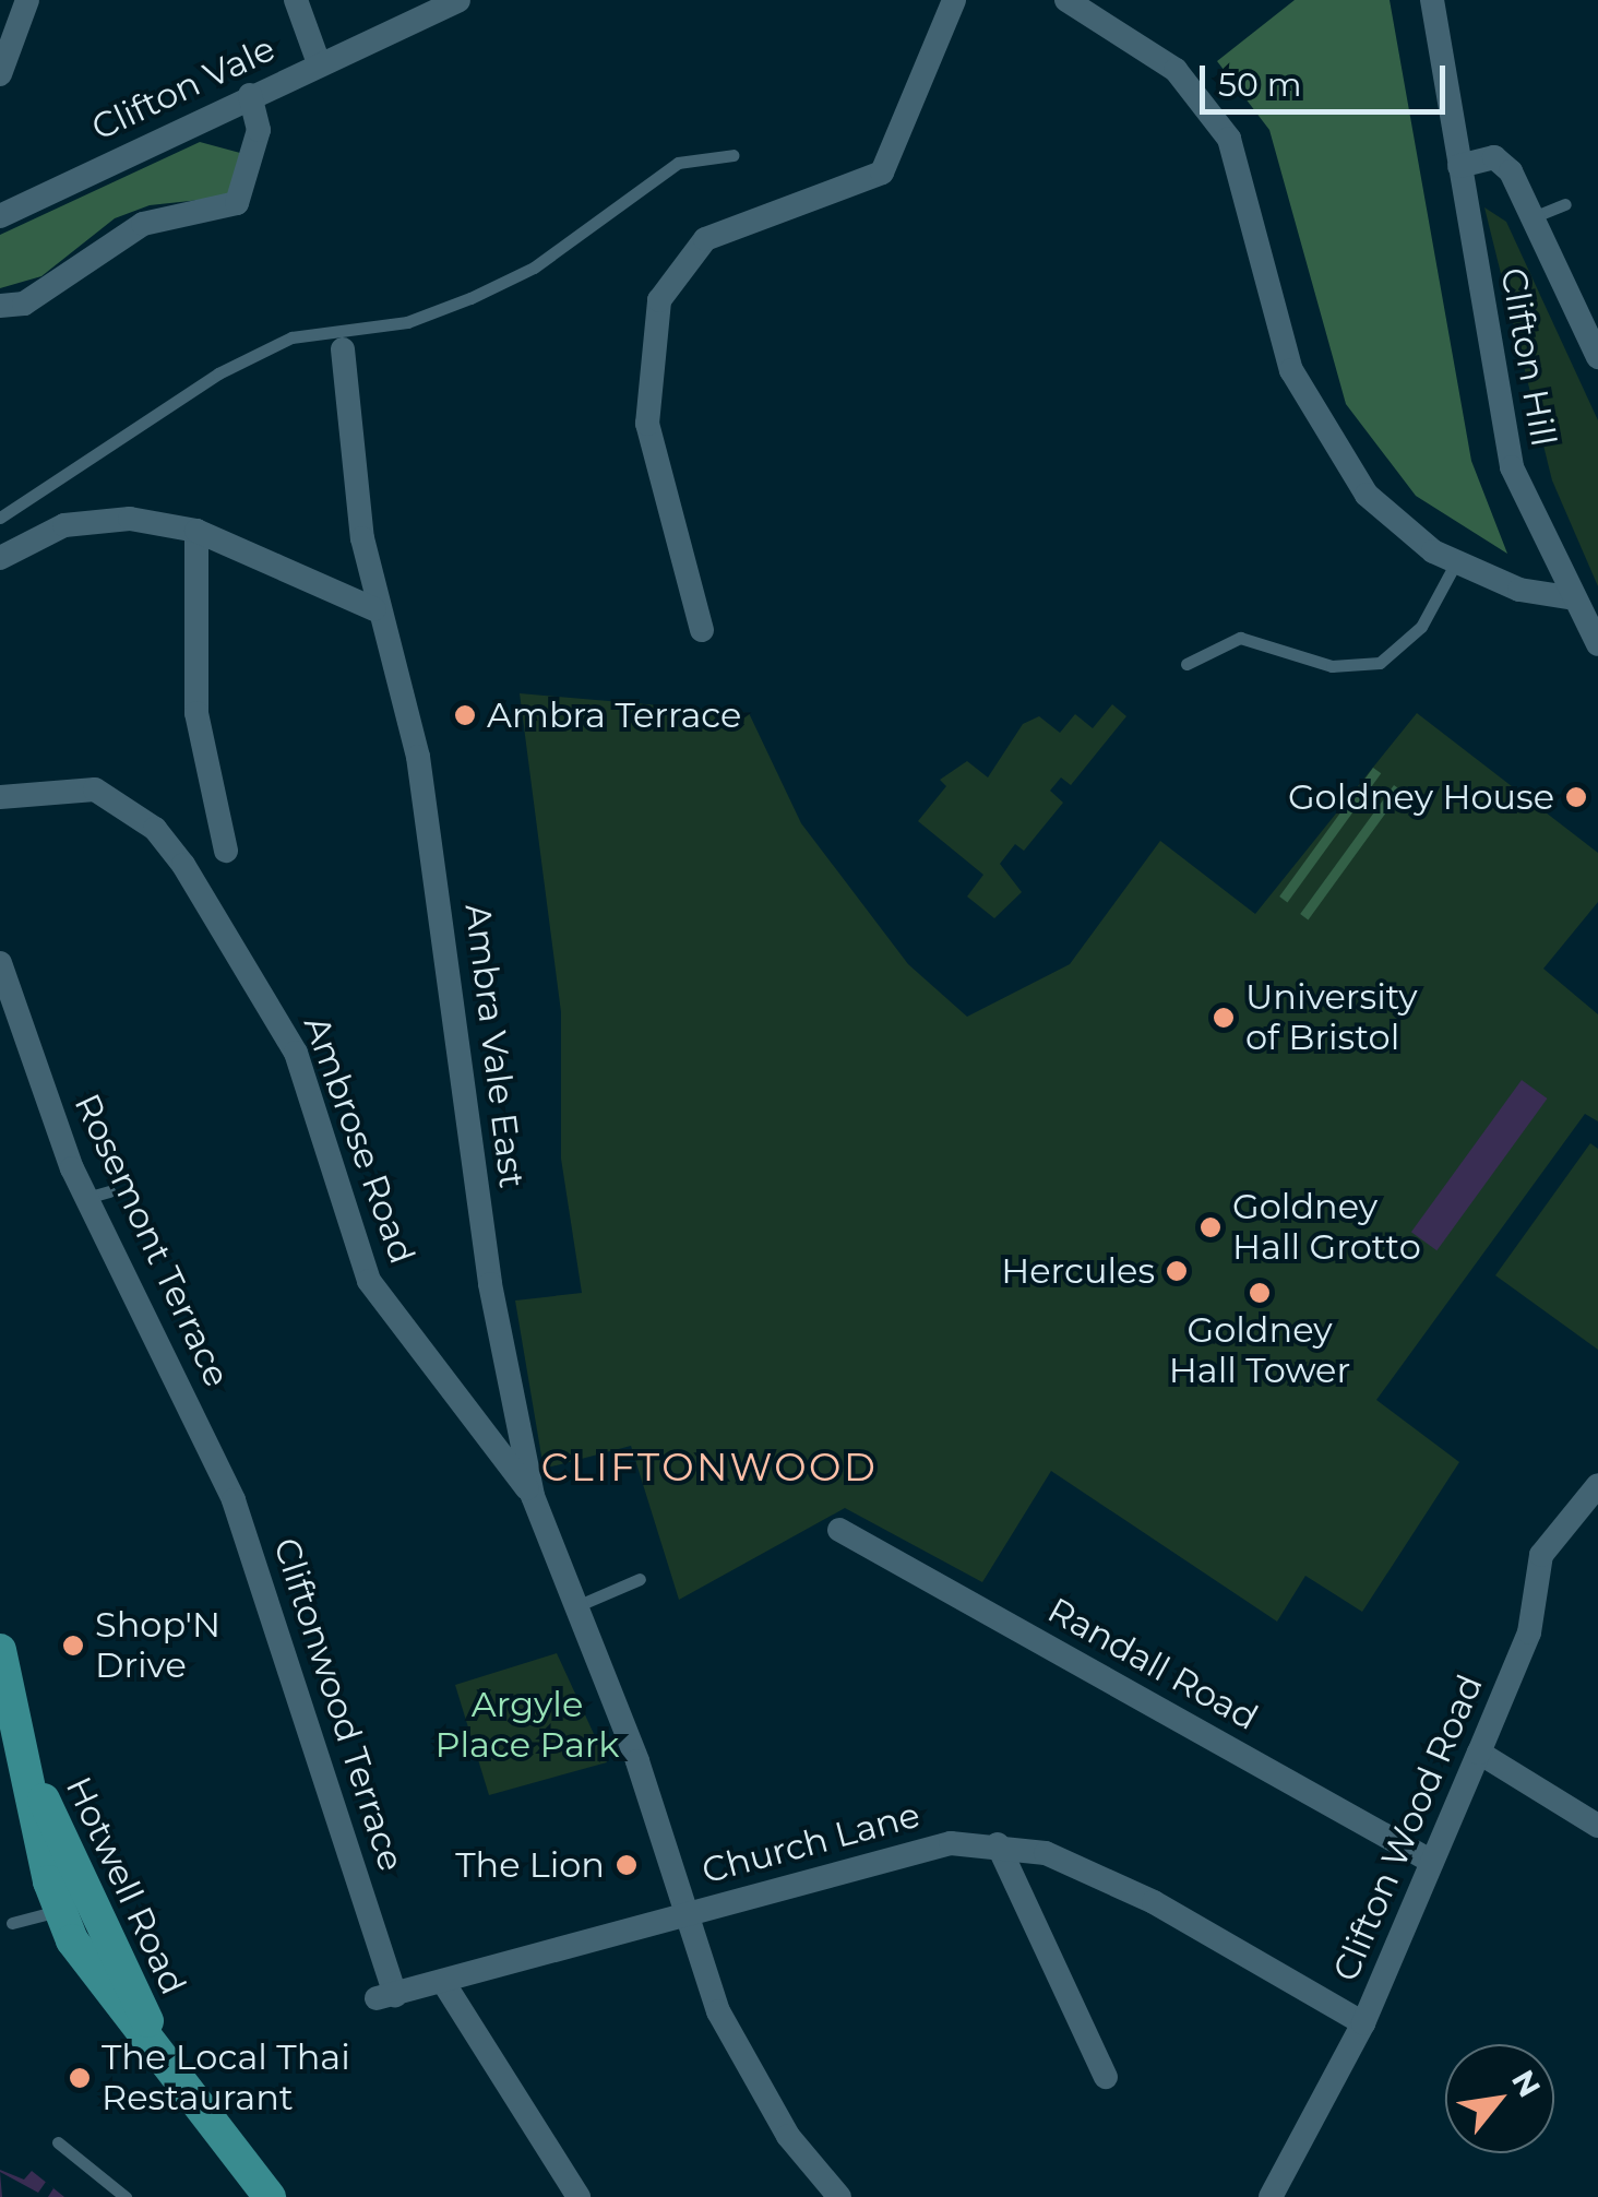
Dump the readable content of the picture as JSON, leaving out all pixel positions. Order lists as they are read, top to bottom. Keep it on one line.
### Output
{"streets":{"main road":["Hotwell Road"],"street":["Clifton Vale","Clifton Hill","Ambra Vale East","Ambrose Road","Rosemont Terrace","Randall Road","Cliftonwood Terrace","Clifton Wood Road","Church Lane"]},"crossings":[["Ambra Vale East","Ambrose Road"],["Rosemont Terrace","Cliftonwood Terrace"],["Randall Road","Clifton Wood Road"],["Cliftonwood Terrace","Church Lane"],["Clifton Wood Road","Church Lane"]],"districts":["CLIFTONWOOD"],"parks":["Argyle Place Park"],"places":["Ambra Terrace","Goldney House","University of Bristol","Goldney Hall Grotto","Hercules","Goldney Hall Tower","Shop'N Drive","The Lion","The Local Thai Restaurant"],"scale_bar":"50 m","north":"top right"}
